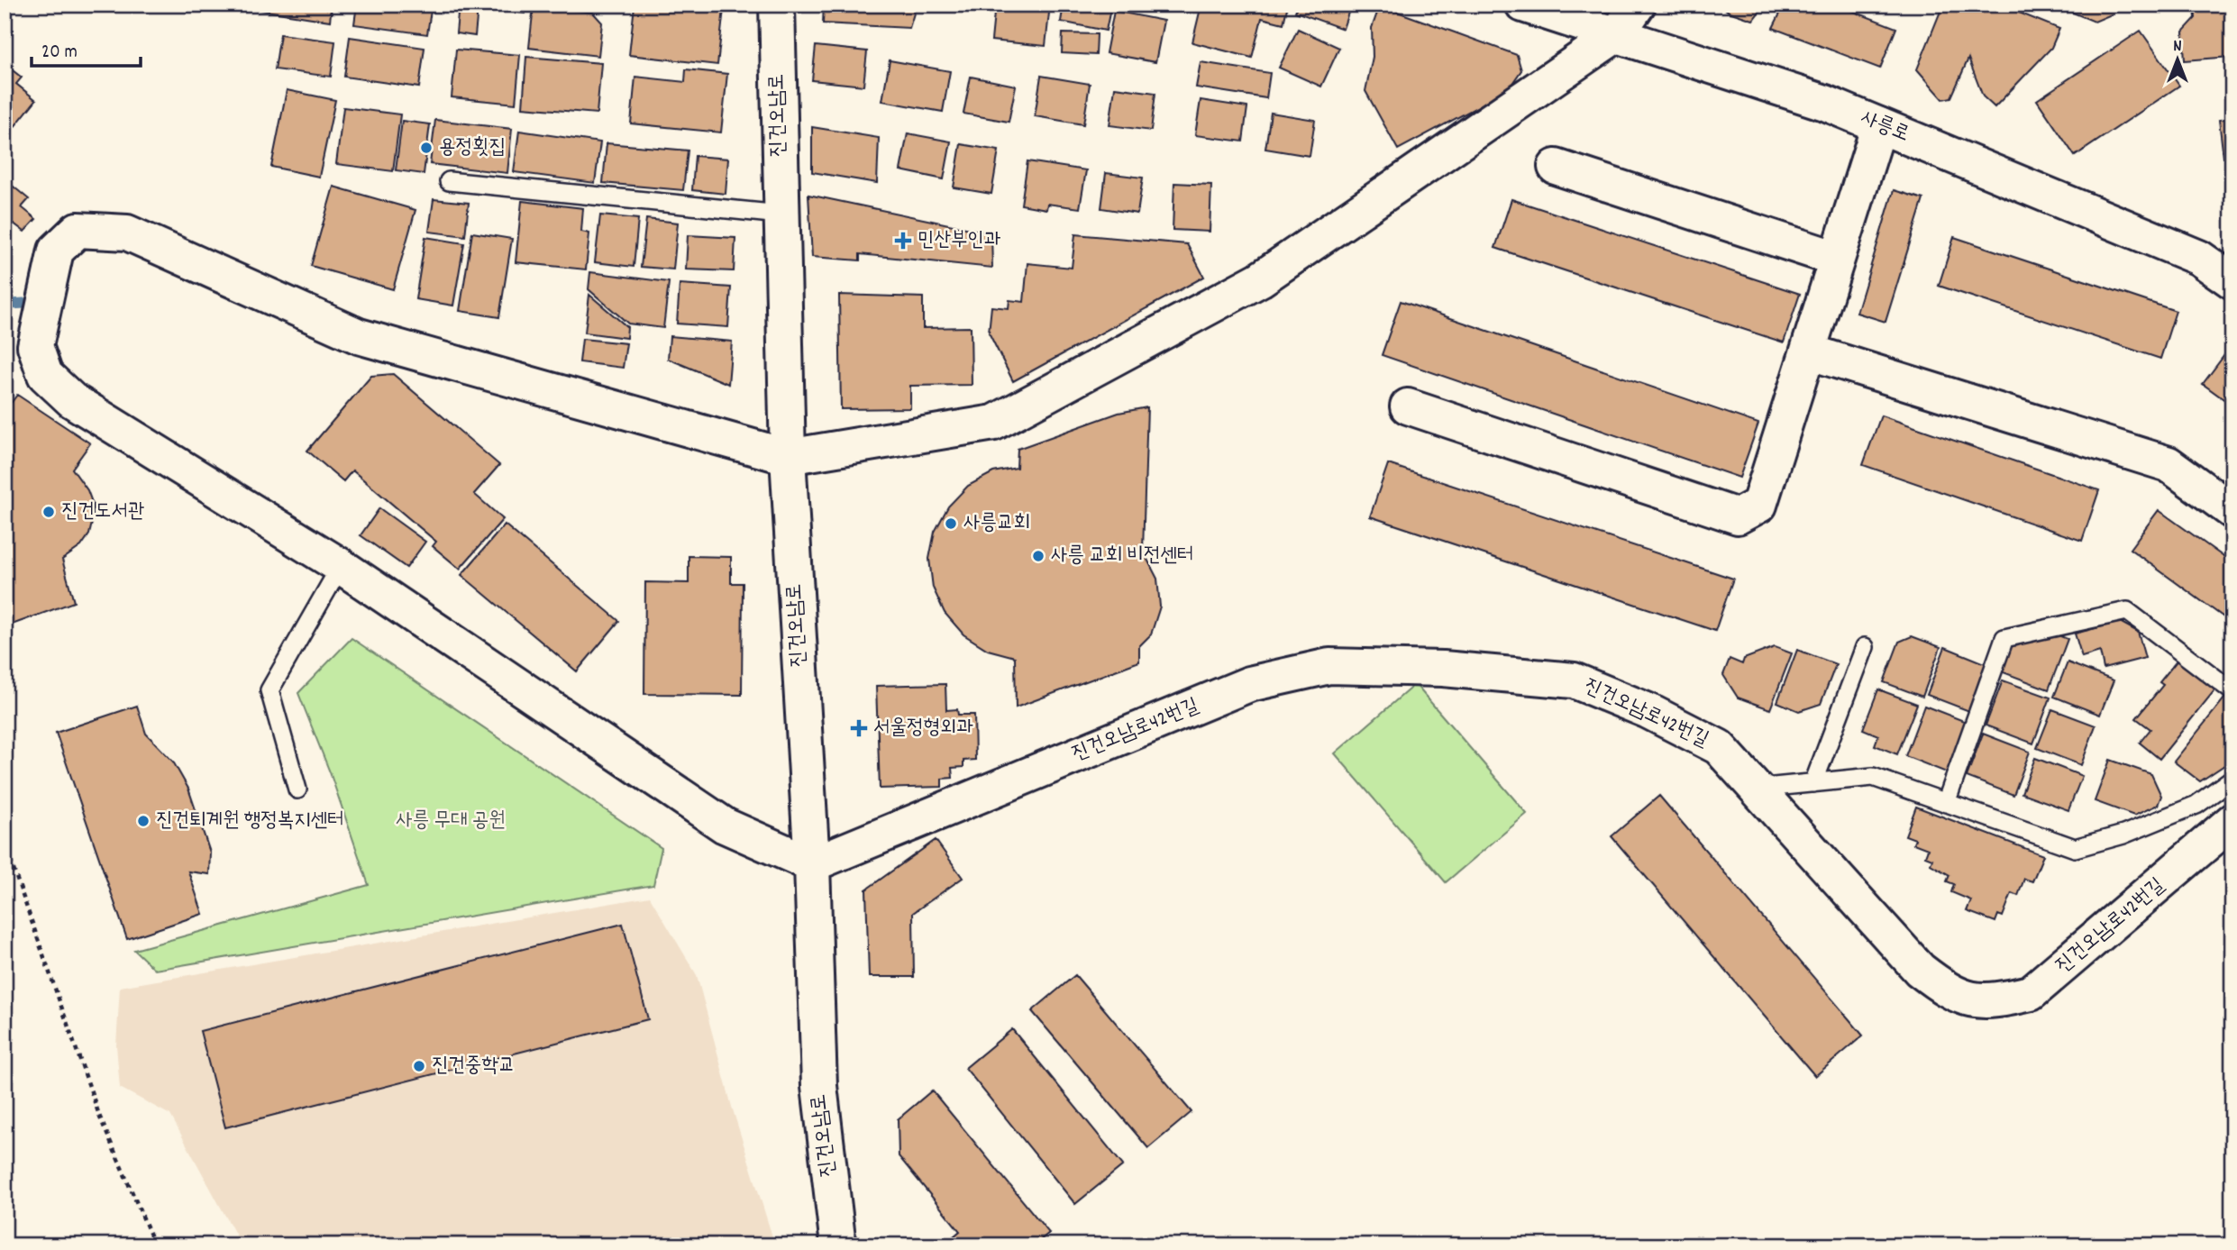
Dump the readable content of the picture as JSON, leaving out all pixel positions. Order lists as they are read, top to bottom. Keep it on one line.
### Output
{"streets":{"street":["진건오남로","사릉로","진건오남로42번길"]},"crossings":[["진건오남로","진건오남로42번길"]],"parks":["사릉 무대 공원"],"places":{"other":["용정횟집","진건도서관","사릉교회","사릉 교회 비전센터","진건퇴계원 행정복지센터","진건중학교"],"health":["민산부인과","서울정형외과"]},"scale_bar":"20 m","north":"top"}
